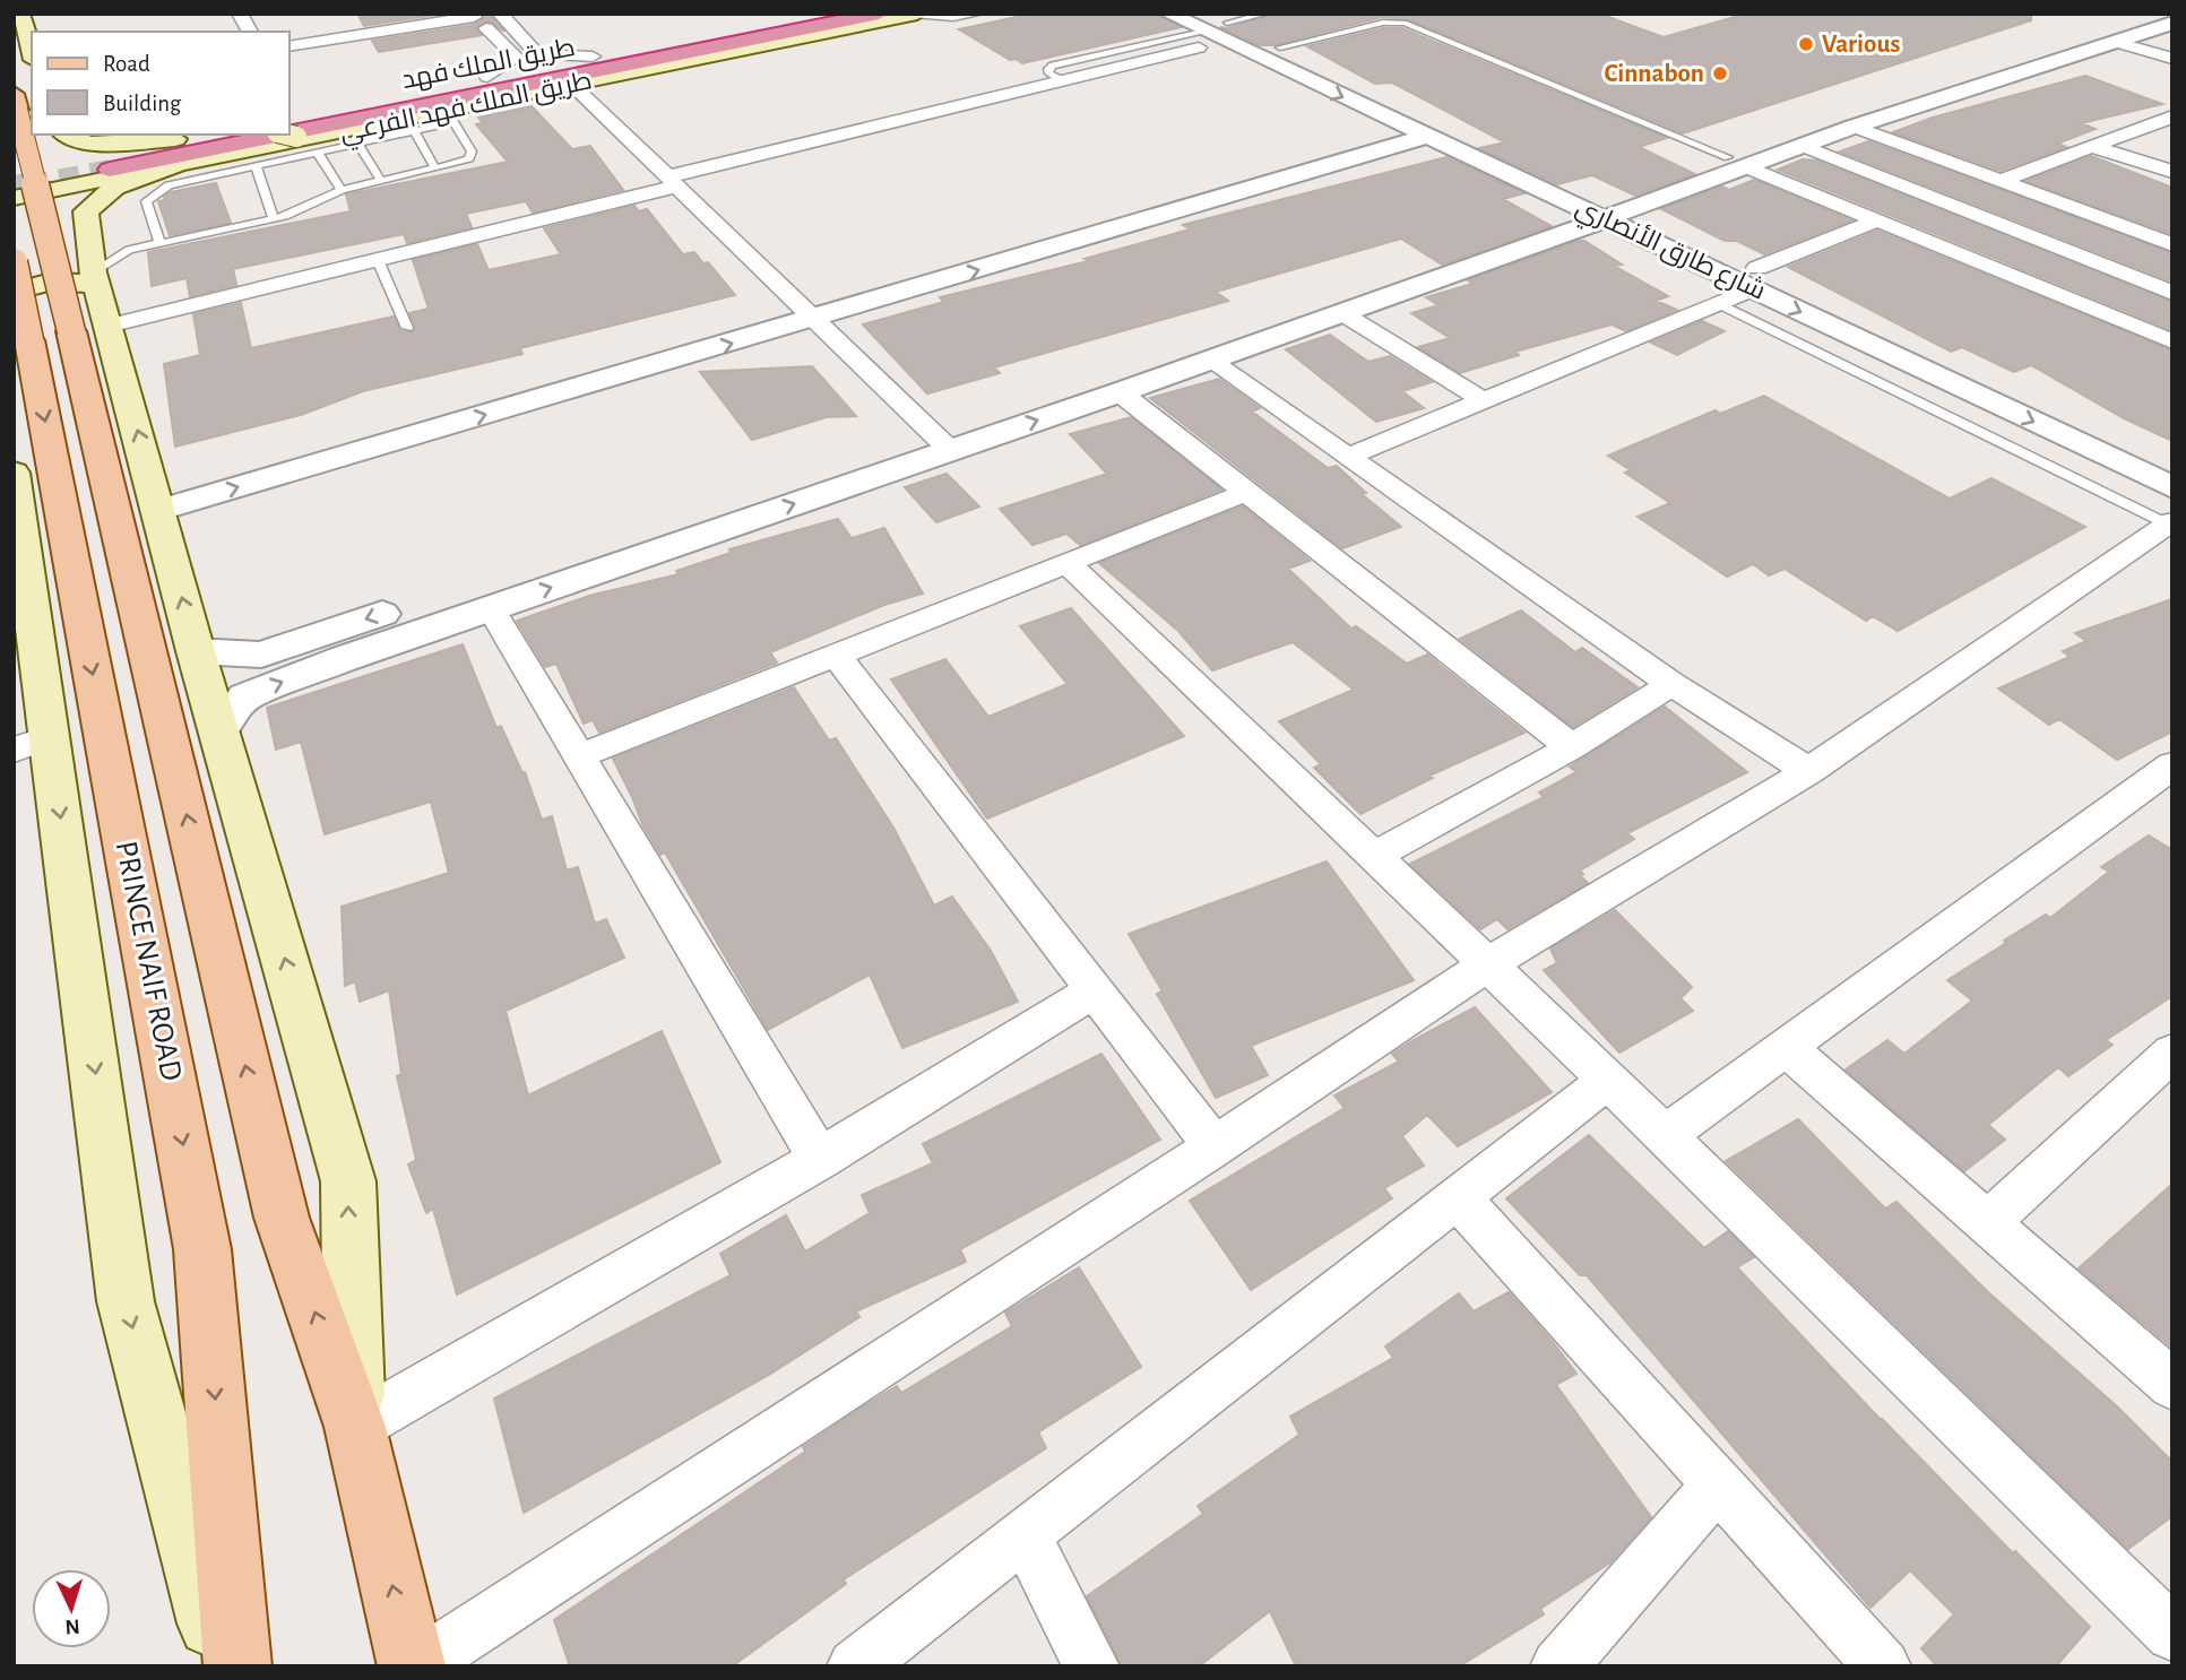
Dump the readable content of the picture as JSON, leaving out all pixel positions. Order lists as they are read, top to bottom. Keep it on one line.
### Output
{"streets":{"highway":["طريق الملك فهد"],"main road":["طريق الملك فهد الفرعي","PRINCE NAIF ROAD"],"street":["شارع طارق الأنصاري"]},"crossings":[["طريق الملك فهد","طريق الملك فهد الفرعي"]],"places":["Various","Cinnabon"],"legend":["Road","Building"],"north":"bottom"}
